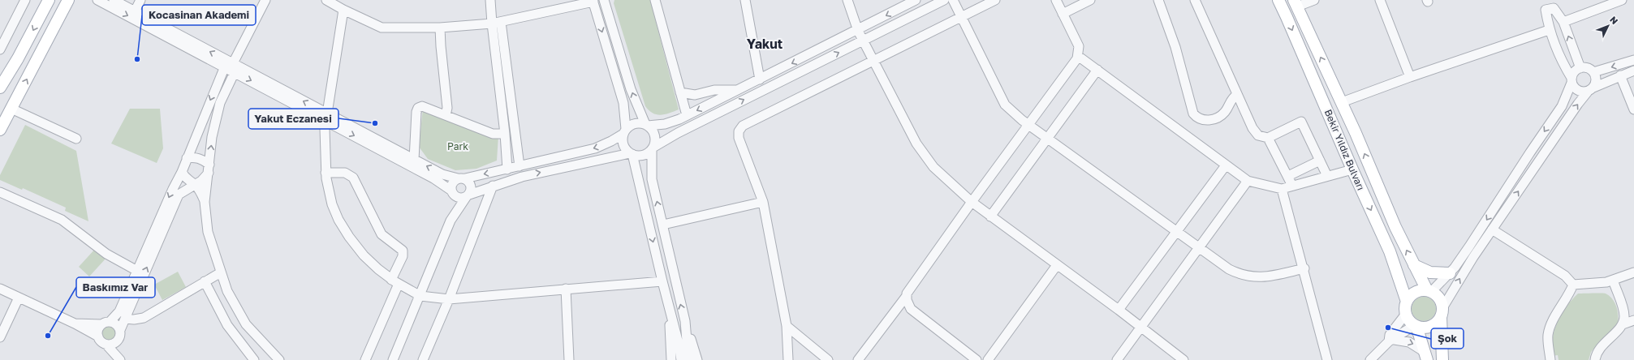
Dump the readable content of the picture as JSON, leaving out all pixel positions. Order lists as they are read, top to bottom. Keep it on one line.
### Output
{"streets":{"main road":["Bekir Yıldız Bulvarı"]},"districts":["Yakut"],"parks":["Park"],"places":["Kocasinan Akademi","Yakut Eczanesi","Şok","Baskımız Var"],"north":"top right"}
